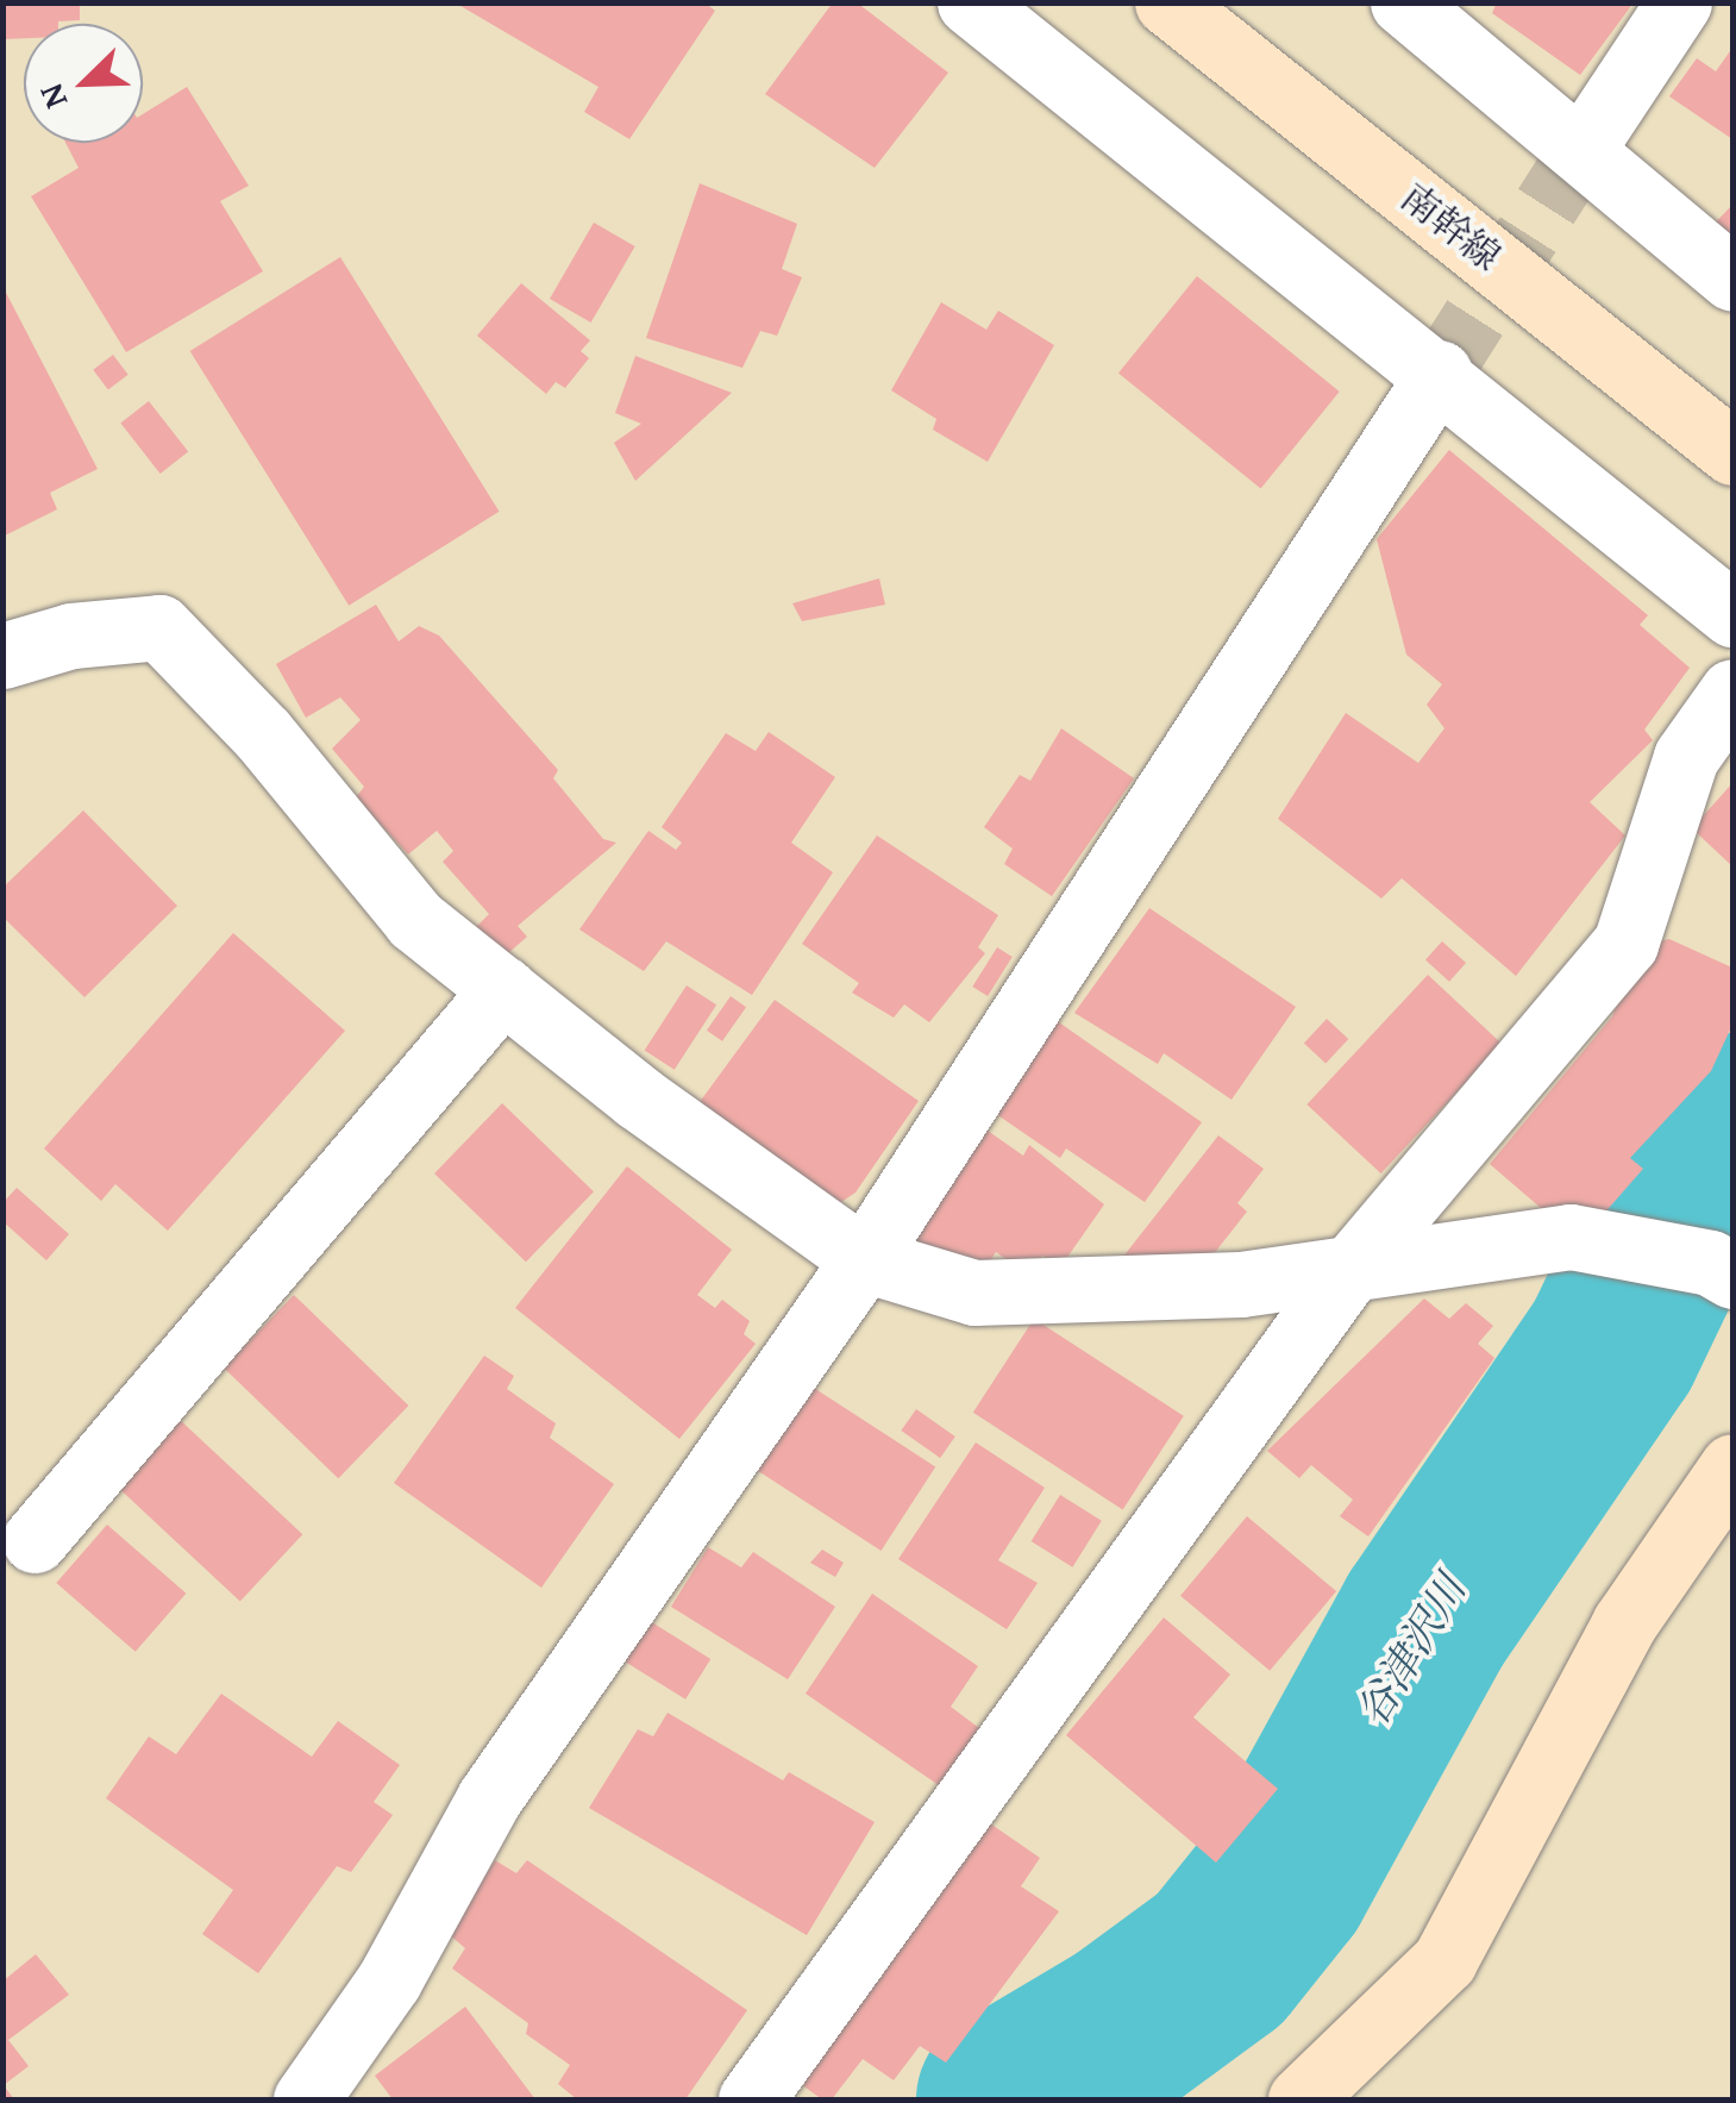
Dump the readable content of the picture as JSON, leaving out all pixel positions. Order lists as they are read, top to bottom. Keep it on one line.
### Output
{"streets":{"street":["南幹線"]},"water":["谷津沢川"],"north":"bottom left"}
